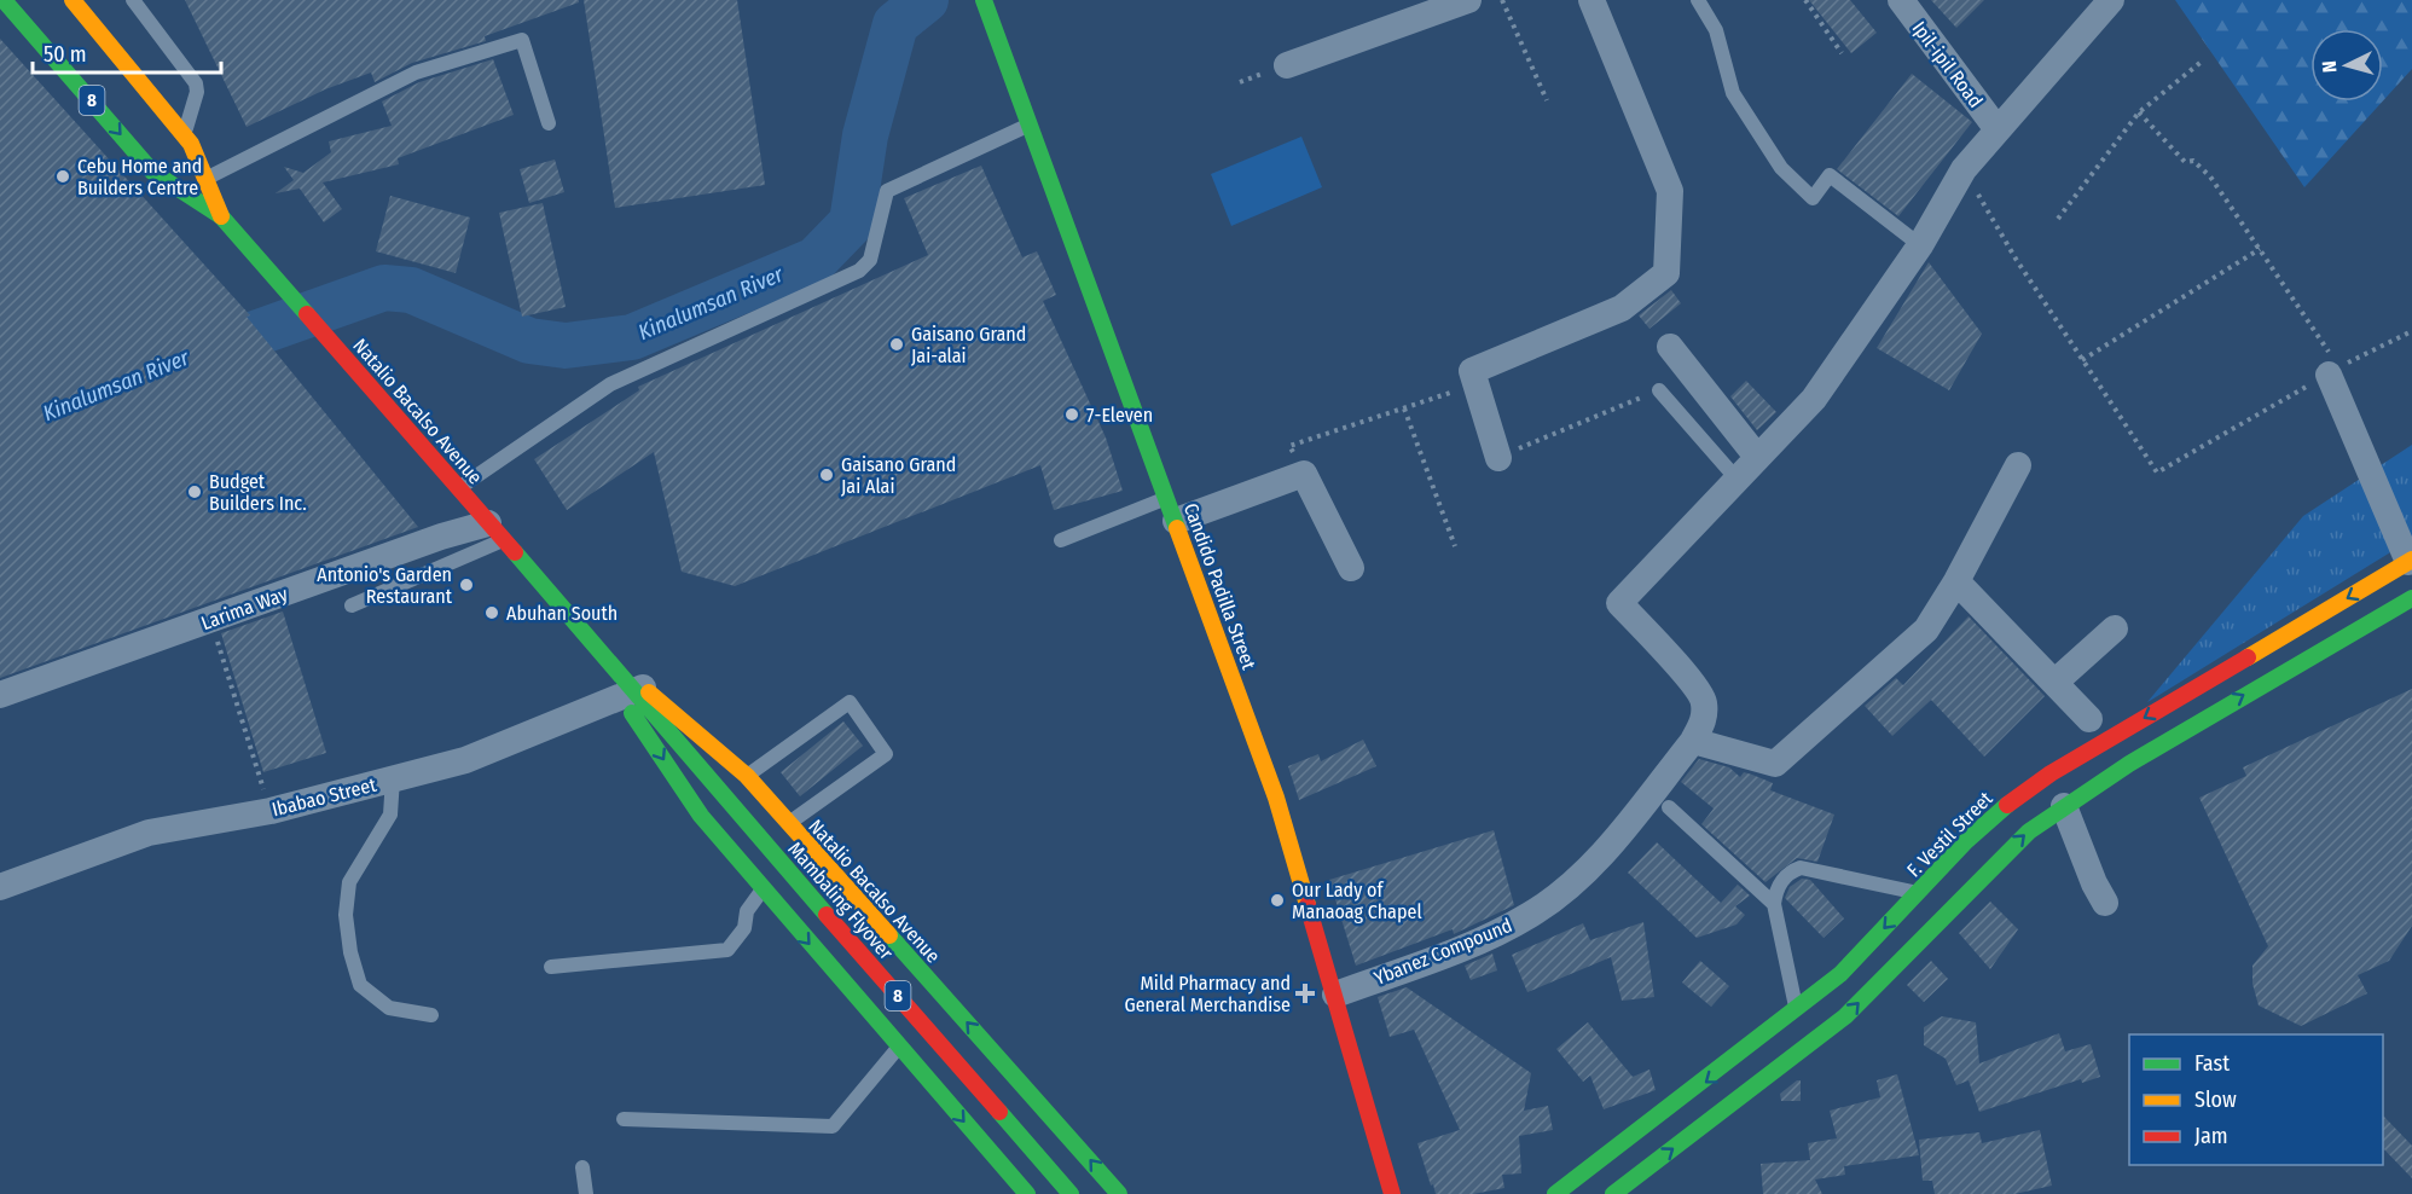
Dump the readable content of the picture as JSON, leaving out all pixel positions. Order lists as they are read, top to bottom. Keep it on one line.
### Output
{"streets":{"main road":["8","Natalio Bacalso Avenue","Candido Padilla Street","F. Vestil Street","Mambaling Flyover"],"street":["Ipil-ipil Road","Larima Way","Ibabao Street","Ybanez Compound"]},"crossings":[["Natalio Bacalso Avenue","Larima Way"],["Natalio Bacalso Avenue","Ibabao Street"],["Natalio Bacalso Avenue","Mambaling Flyover"],["Candido Padilla Street","Ybanez Compound"]],"water":["Kinalumsan River"],"places":{"other":["Cebu Home and Builders Centre","Gaisano Grand Jai-alai","7-Eleven","Gaisano Grand Jai Alai","Budget Builders Inc.","Antonio's Garden Restaurant","Abuhan South","Our Lady of Manaoag Chapel"],"health":["Mild Pharmacy and General Merchandise"]},"legend":["Fast","Slow","Jam"],"scale_bar":"50 m","north":"left"}
